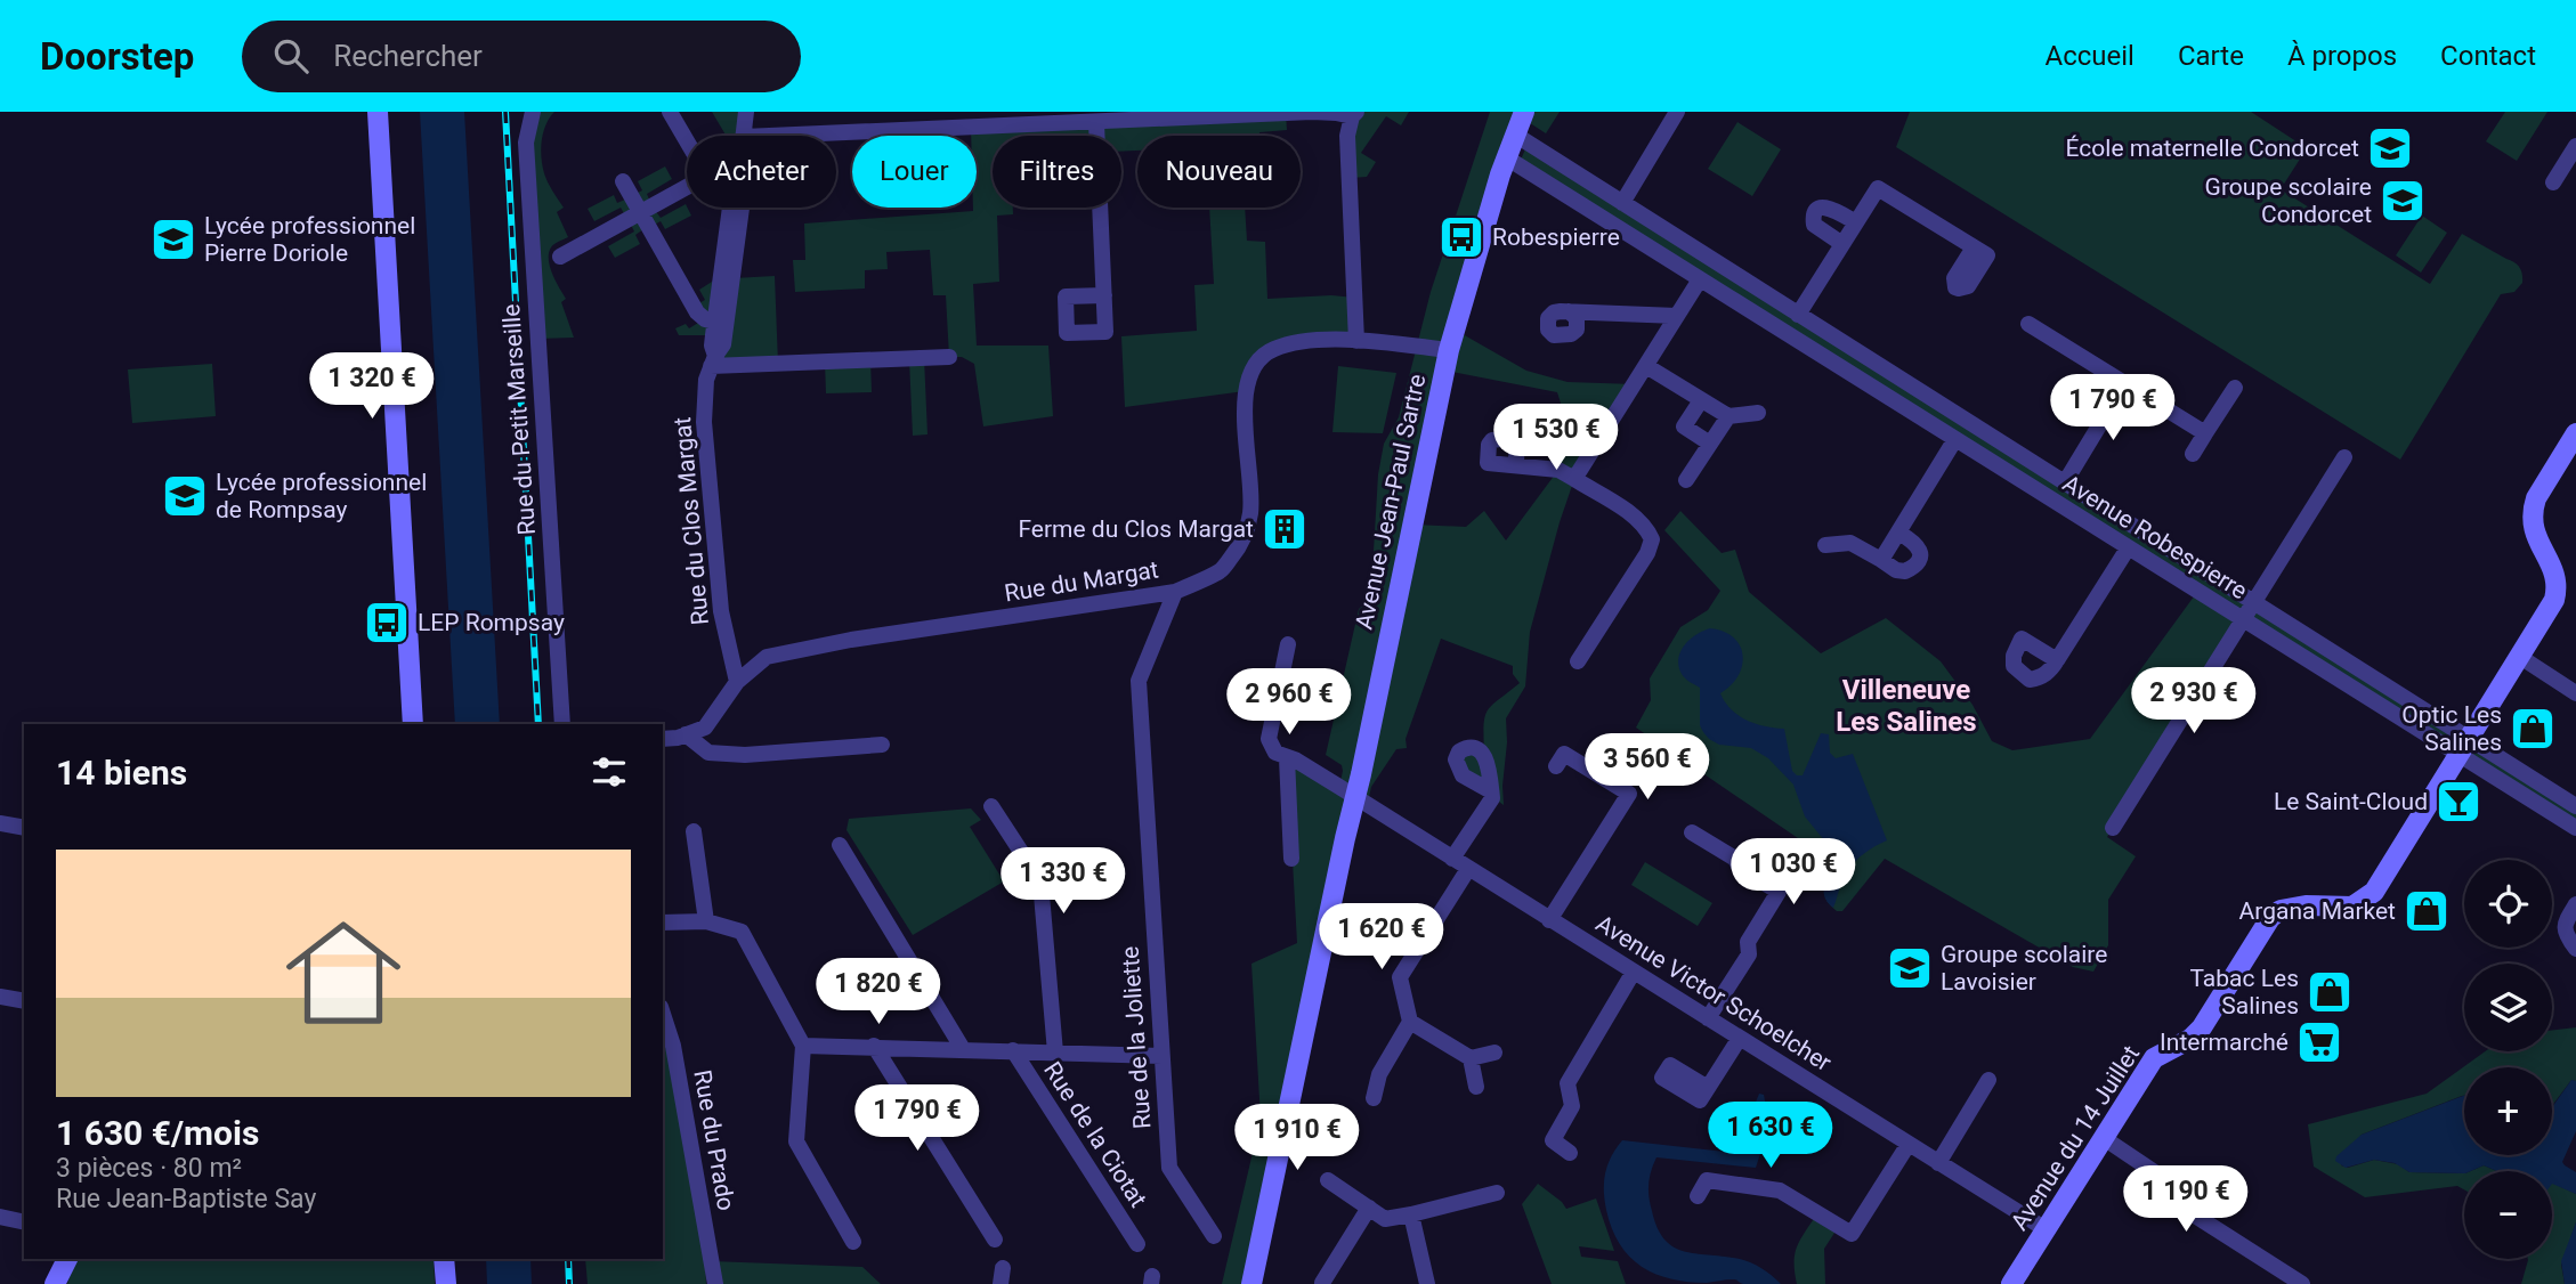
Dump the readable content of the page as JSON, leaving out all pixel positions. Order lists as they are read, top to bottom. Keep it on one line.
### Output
{"streets":{"street":["Rue du Petit Marseille","Avenue Jean-Paul Sartre","Rue du Clos Margat","Avenue Robespierre","Rue du Margat","Avenue Victor Schoelcher","Rue de la Joliette","Rue de la Ciotat","Avenue du 14 Juillet","Rue du Prado"]},"crossings":[["Avenue Jean-Paul Sartre","Avenue Robespierre"],["Avenue Jean-Paul Sartre","Rue du Margat"],["Avenue Jean-Paul Sartre","Avenue Victor Schoelcher"],["Rue du Clos Margat","Rue du Margat"],["Avenue Robespierre","Avenue du 14 Juillet"],["Rue du Margat","Rue de la Joliette"],["Avenue Victor Schoelcher","Avenue du 14 Juillet"]],"districts":["Villeneuve Les Salines"],"places":{"school or university":["École maternelle Condorcet","Groupe scolaire Condorcet","Lycée professionnel Pierre Doriole","Lycée professionnel de Rompsay","Groupe scolaire Lavoisier"],"bus stop":["Robespierre","LEP Rompsay"],"building":["Ferme du Clos Margat"],"shop":["Optic Les Salines","Argana Market","Tabac Les Salines"],"bar":["Le Saint-Cloud"],"supermarket":["Intermarché"]},"page":{"header":"Doorstep","search":"Rechercher","nav":["Accueil","Carte","À propos","Contact"],"chip":["Acheter","Louer","Filtres","Nouveau"],"price":["1 320 €","1 790 €","1 530 €","2 930 €","2 960 €","3 560 €","1 030 €","1 330 €","1 620 €","1 820 €","1 790 €","1 630 €","1 910 €","1 190 €"],"heading":"14 biens","list":[{"name":"1 630 €/mois","note":"3 pièces · 80 m² · Rue Jean-Baptiste Say"}],"map_buttons":["+","−"]}}
